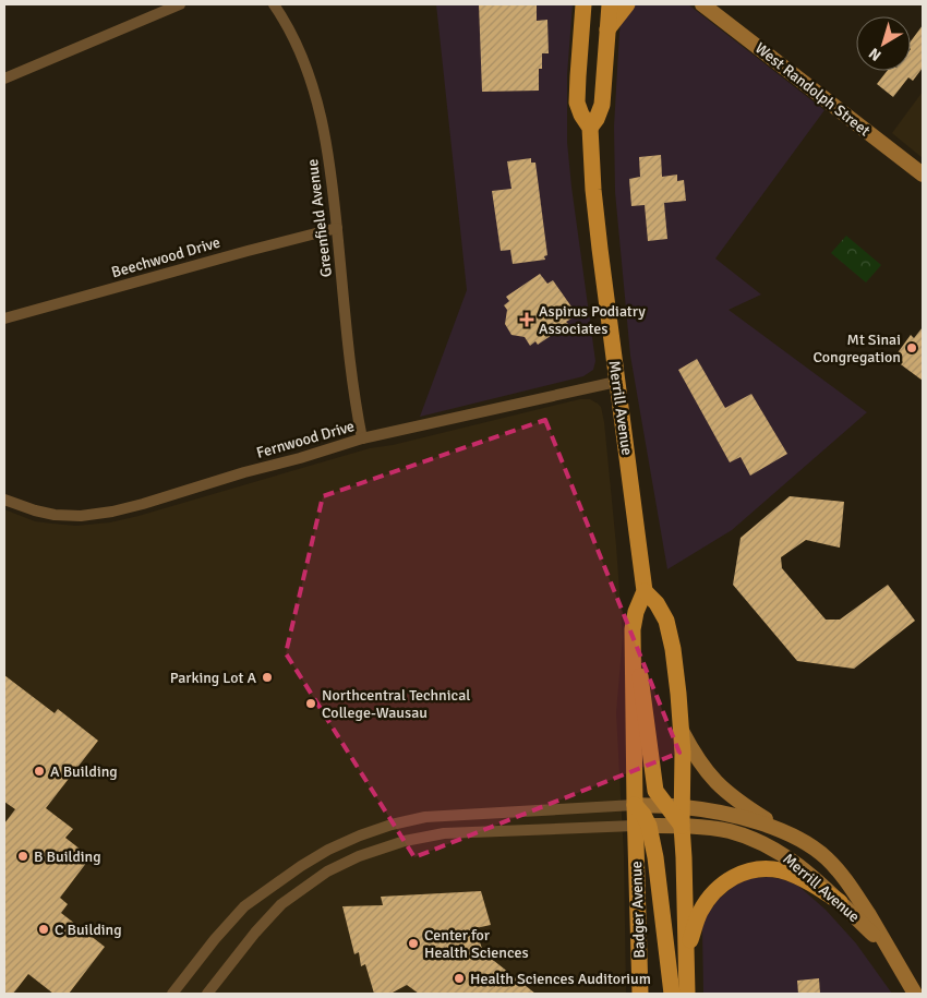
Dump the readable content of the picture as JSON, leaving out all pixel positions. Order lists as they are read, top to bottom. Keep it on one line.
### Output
{"streets":{"main road":["West Randolph Street","Merrill Avenue","Badger Avenue"],"street":["Greenfield Avenue","Beechwood Drive","Fernwood Drive"]},"crossings":[["Greenfield Avenue","Beechwood Drive"],["Greenfield Avenue","Fernwood Drive"],["Merrill Avenue","Fernwood Drive"],["Merrill Avenue","Badger Avenue"]],"places":{"health":["Aspirus Podiatry Associates"],"other":["Mt Sinai Congregation","Parking Lot A","Northcentral Technical College-Wausau","A Building","B Building","C Building","Center for Health Sciences","Health Sciences Auditorium"]},"north":"bottom left"}
